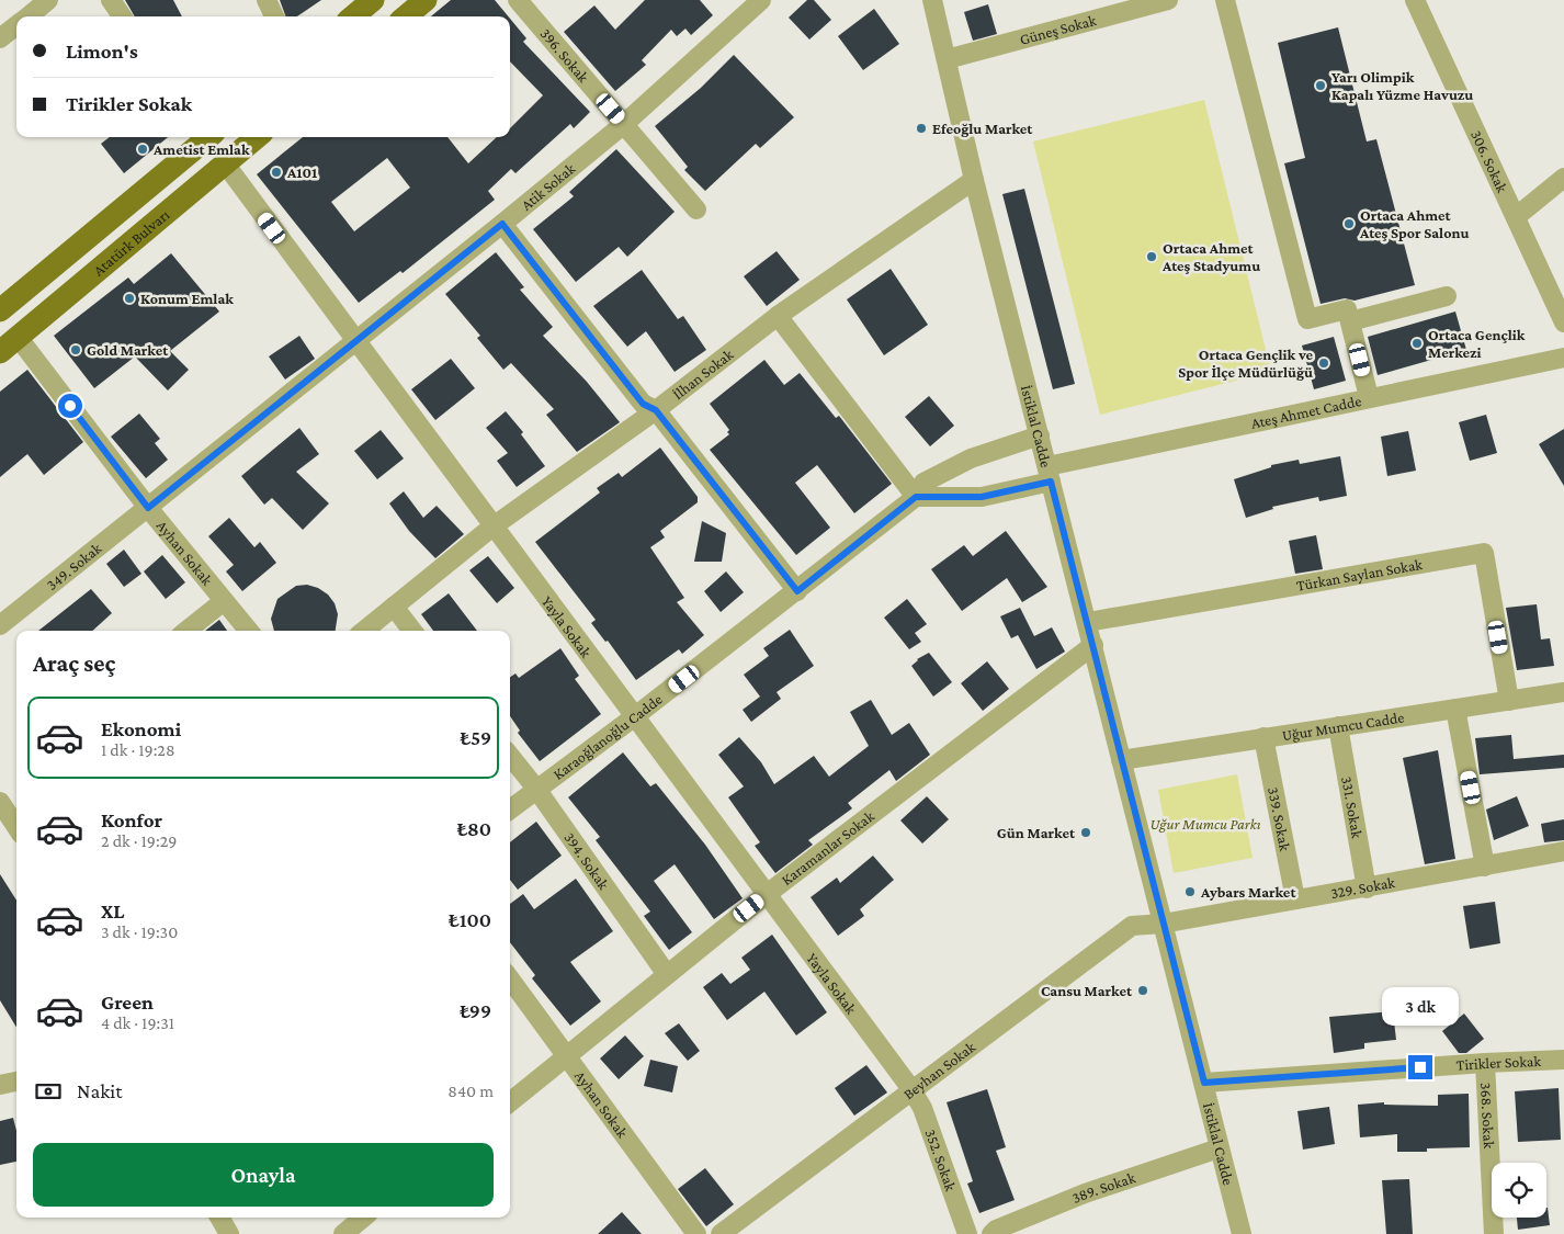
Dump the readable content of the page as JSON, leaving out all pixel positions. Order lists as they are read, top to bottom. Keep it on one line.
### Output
{"streets":{"main road":["Atatürk Bulvarı"],"street":["Güneş Sokak","396. Sokak","306. Sokak","Atik Sokak","İlhan Sokak","Ateş Ahmet Cadde","İstiklal Cadde","Ayhan Sokak","349. Sokak","Türkan Saylan Sokak","Yayla Sokak","Uğur Mumcu Cadde","Karaoğlanoğlu Cadde","331. Sokak","339. Sokak","Karamanlar Sokak","394. Sokak","329. Sokak","Tirikler Sokak","Beyhan Sokak","368. Sokak","352. Sokak","389. Sokak"]},"crossings":[["Güneş Sokak","İstiklal Cadde"],["396. Sokak","Atik Sokak"],["Atik Sokak","Ayhan Sokak"],["Atik Sokak","349. Sokak"],["Atik Sokak","Yayla Sokak"],["Atatürk Bulvarı","Ayhan Sokak"],["Atatürk Bulvarı","Yayla Sokak"],["İlhan Sokak","İstiklal Cadde"],["İlhan Sokak","Yayla Sokak"],["Ateş Ahmet Cadde","İstiklal Cadde"],["İstiklal Cadde","Türkan Saylan Sokak"],["İstiklal Cadde","Uğur Mumcu Cadde"],["İstiklal Cadde","Karaoğlanoğlu Cadde"],["İstiklal Cadde","Karamanlar Sokak"],["İstiklal Cadde","329. Sokak"],["İstiklal Cadde","Tirikler Sokak"],["İstiklal Cadde","Beyhan Sokak"],["İstiklal Cadde","389. Sokak"],["Ayhan Sokak","349. Sokak"],["Ayhan Sokak","Karamanlar Sokak"],["Türkan Saylan Sokak","Uğur Mumcu Cadde"],["Yayla Sokak","Karaoğlanoğlu Cadde"],["Yayla Sokak","Karamanlar Sokak"],["Yayla Sokak","Beyhan Sokak"],["Yayla Sokak","352. Sokak"],["Uğur Mumcu Cadde","331. Sokak"],["Uğur Mumcu Cadde","339. Sokak"],["Karaoğlanoğlu Cadde","394. Sokak"],["331. Sokak","329. Sokak"],["339. Sokak","329. Sokak"],["Karamanlar Sokak","394. Sokak"],["329. Sokak","Beyhan Sokak"],["Tirikler Sokak","368. Sokak"],["Beyhan Sokak","352. Sokak"]],"parks":["Uğur Mumcu Parkı"],"places":["Yarı Olimpik Kapalı Yüzme Havuzu","Efeoğlu Market","Ametist Emlak","A101","Ortaca Ahmet Ateş Spor Salonu","Ortaca Ahmet Ateş Stadyumu","Konum Emlak","Ortaca Gençlik Merkezi","Gold Market","Ortaca Gençlik ve Spor İlçe Müdürlüğü","Gün Market","Aybars Market","Cansu Market"],"page":{"banner":["Limon's","Tirikler Sokak"],"heading":"Araç seç","list":[{"name":"Ekonomi","note":"1 dk · 19:28","value":"₺59"},{"name":"Konfor","note":"2 dk · 19:29","value":"₺80"},{"name":"XL","note":"3 dk · 19:30","value":"₺100"},{"name":"Green","note":"4 dk · 19:31","value":"₺99"}],"bubble":"3 dk","pay":["Nakit","840 m"],"buttons":"Onayla"}}
